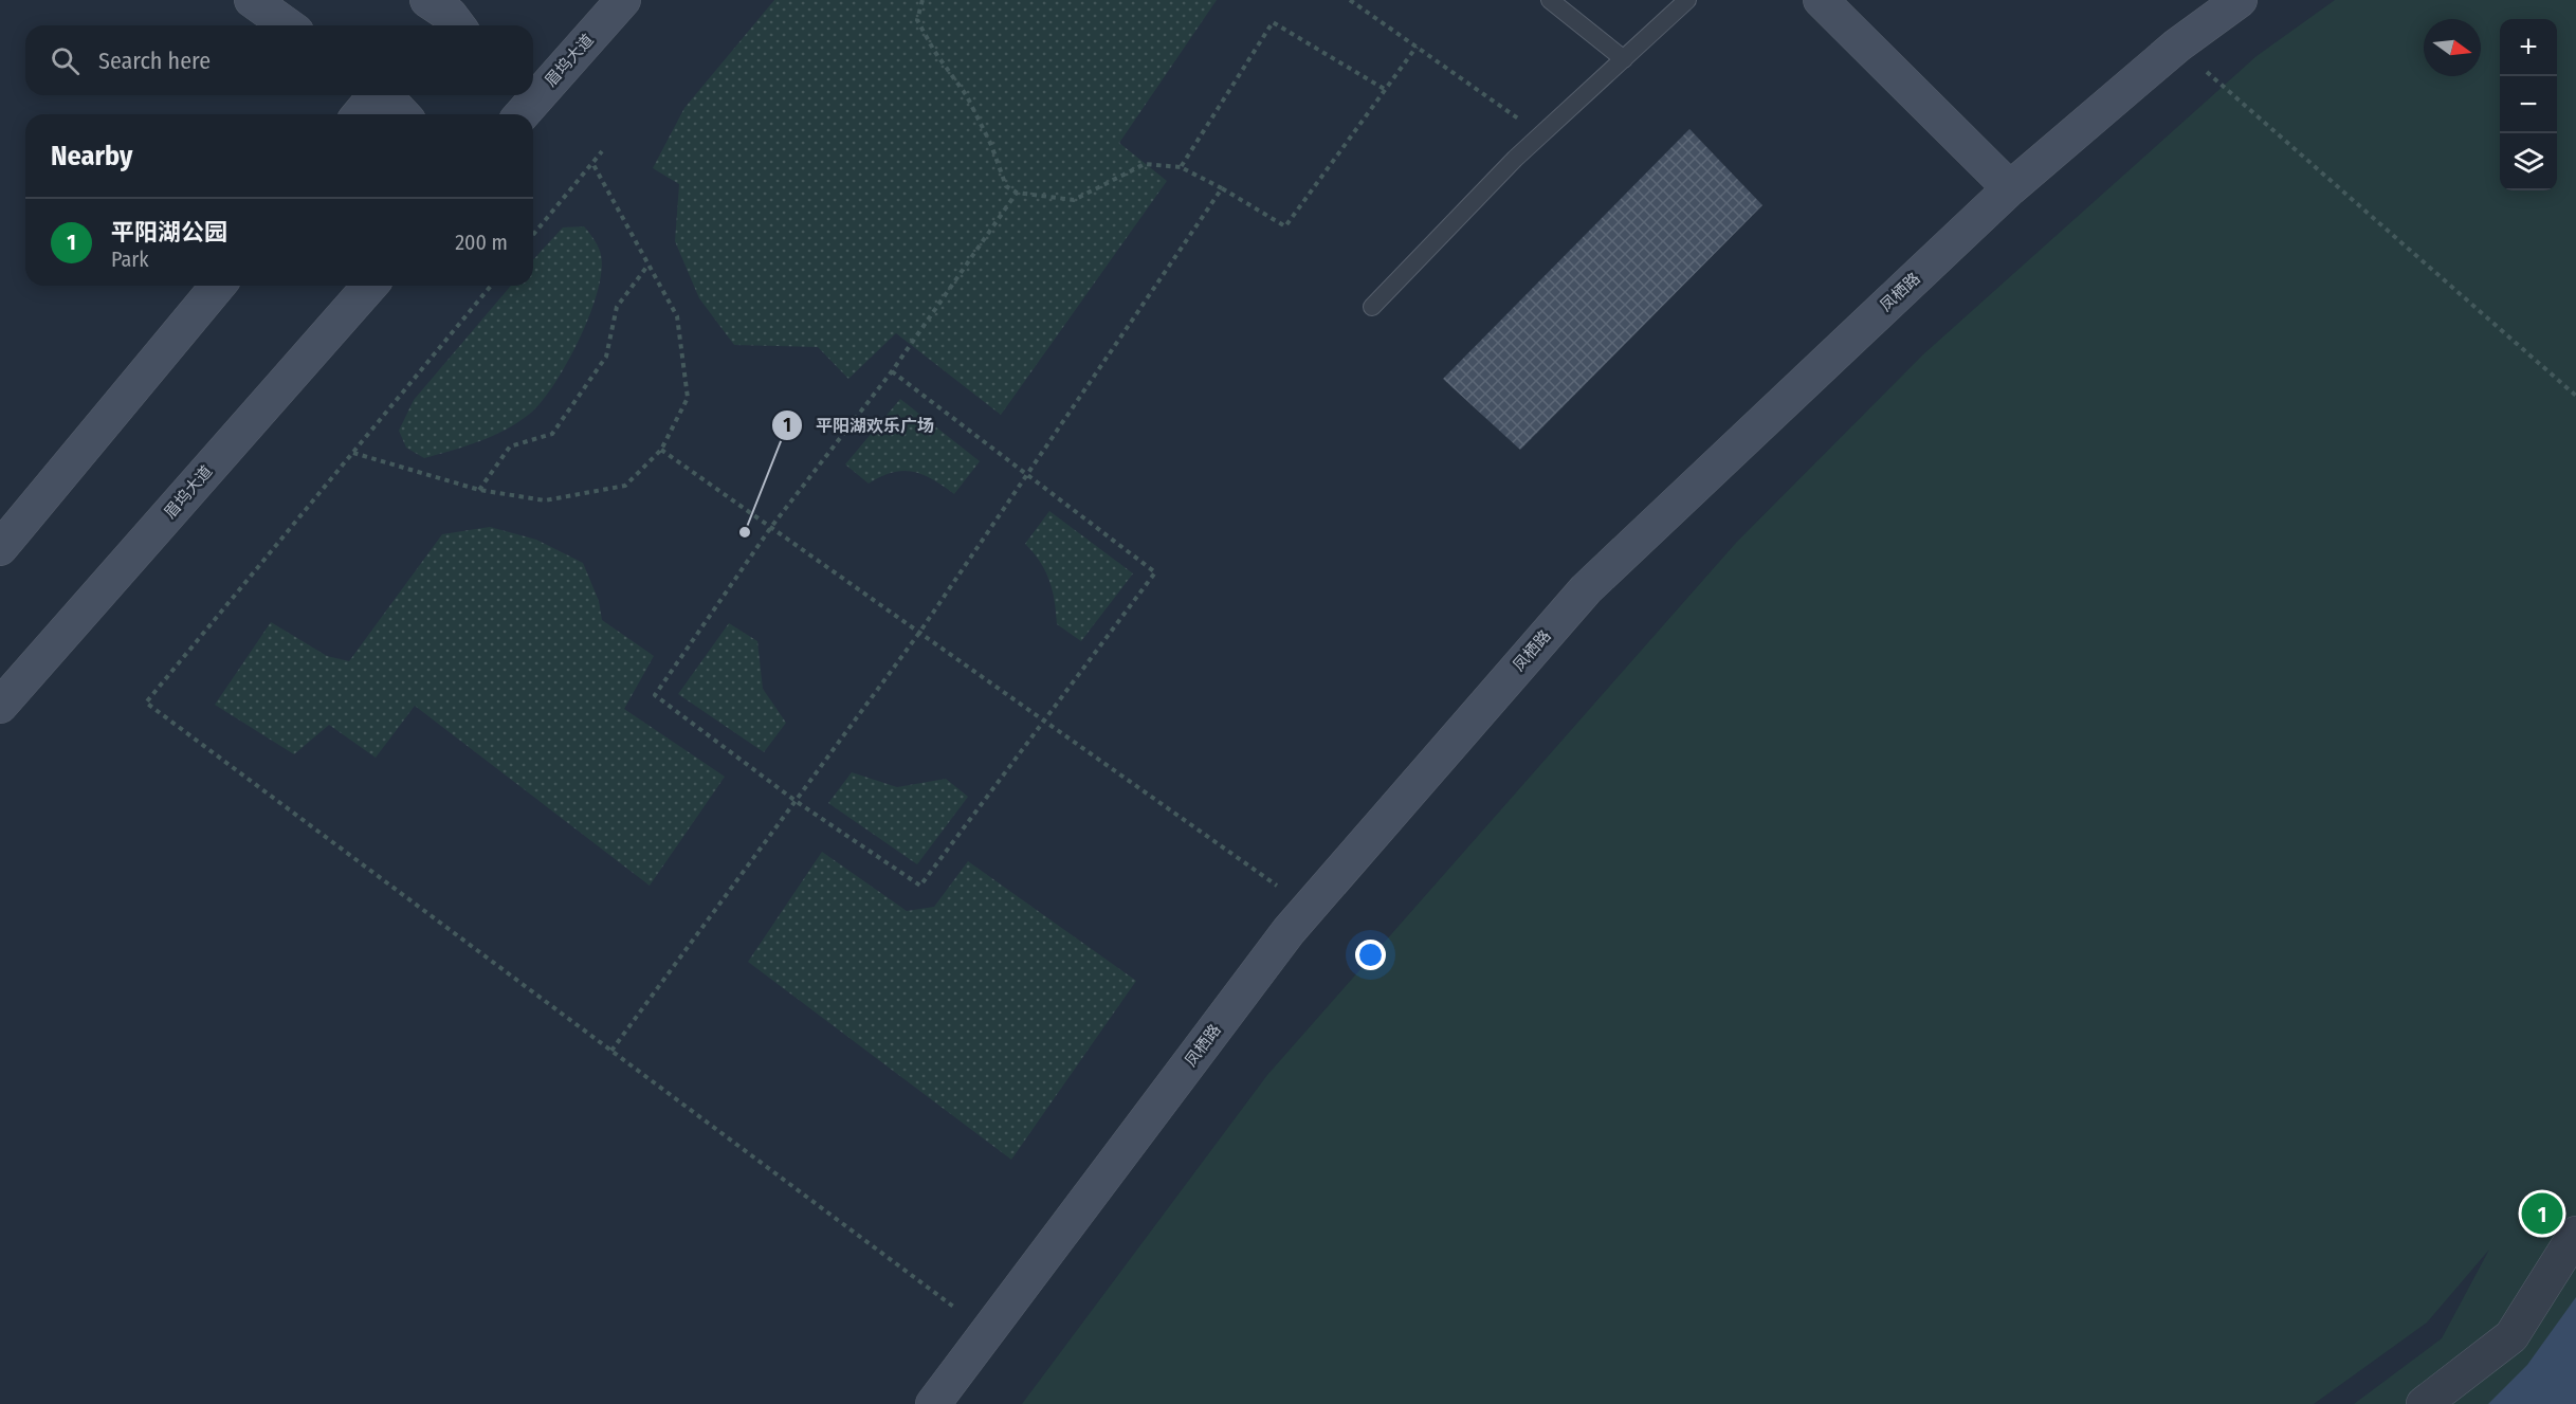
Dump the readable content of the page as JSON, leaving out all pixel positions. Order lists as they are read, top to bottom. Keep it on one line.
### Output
{"streets":{"street":["眉坞大道","凤栖路"]},"places":["平阳湖欢乐广场"],"north":"right","page":{"map_buttons":["+","−"],"search":"Search here","heading":"Nearby","list":[{"mark":"1","name":"平阳湖公园","note":"Park","value":"200 m"}],"pins":"1"}}
